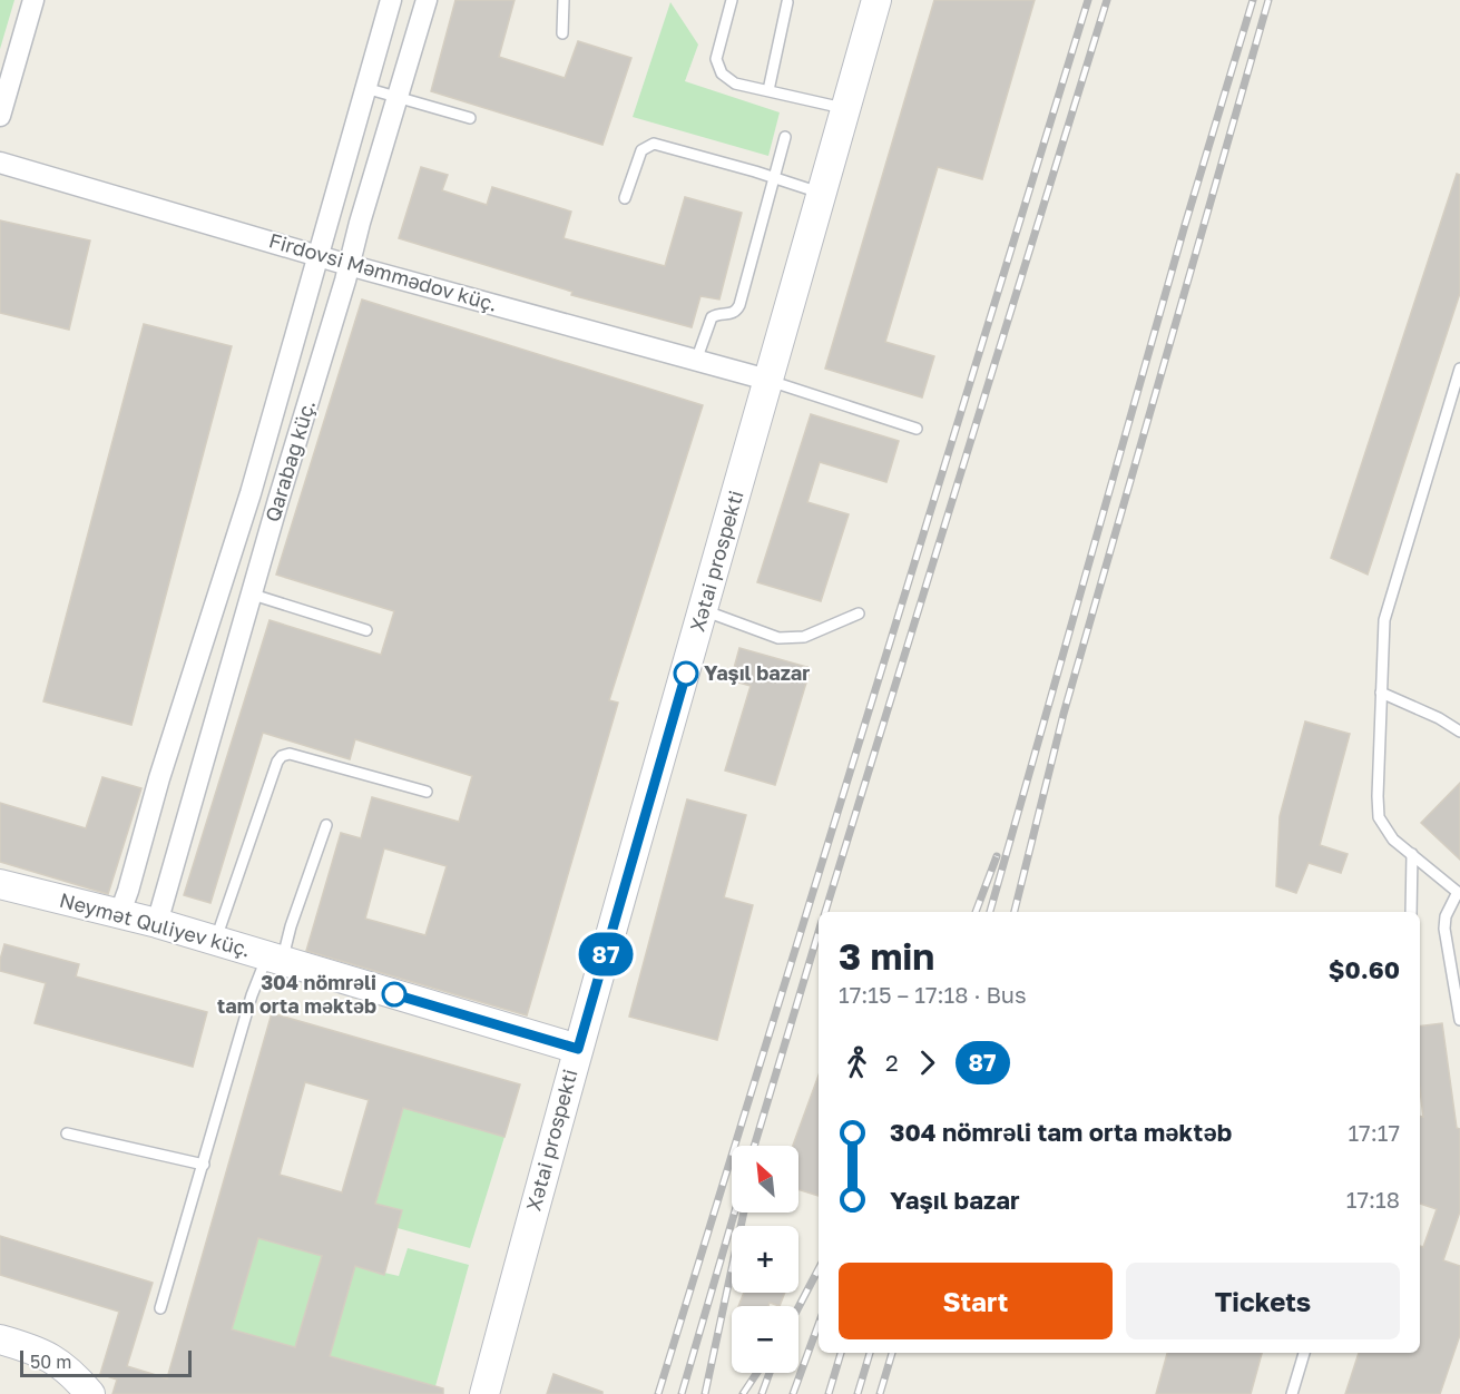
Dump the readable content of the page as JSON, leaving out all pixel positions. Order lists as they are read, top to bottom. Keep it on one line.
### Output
{"streets":{"main road":["Xətai prospekti","Neymət Quliyev küç."],"street":["Firdovsi Məmmədov küç.","Qarabağ küç."]},"crossings":[["Firdovsi Məmmədov küç.","Qarabağ küç."],["Firdovsi Məmmədov küç.","Xətai prospekti"],["Qarabağ küç.","Neymət Quliyev küç."],["Xətai prospekti","Neymət Quliyev küç."]],"places":["Yaşıl bazar","304 nömrəli tam orta məktəb"],"lines":["bus line 87"],"scale_bar":"50 m","north":"top left","page":{"on_map":"87","heading":["3 min","17:15 – 17:18 · Bus","$0.60"],"legs":["2","87"],"list":[{"name":"304 nömrəli tam orta məktəb","value":"17:17"},{"name":"Yaşıl bazar","value":"17:18"}],"map_buttons":["+","−"],"buttons":["Start","Tickets"],"scale":"50 m"}}
